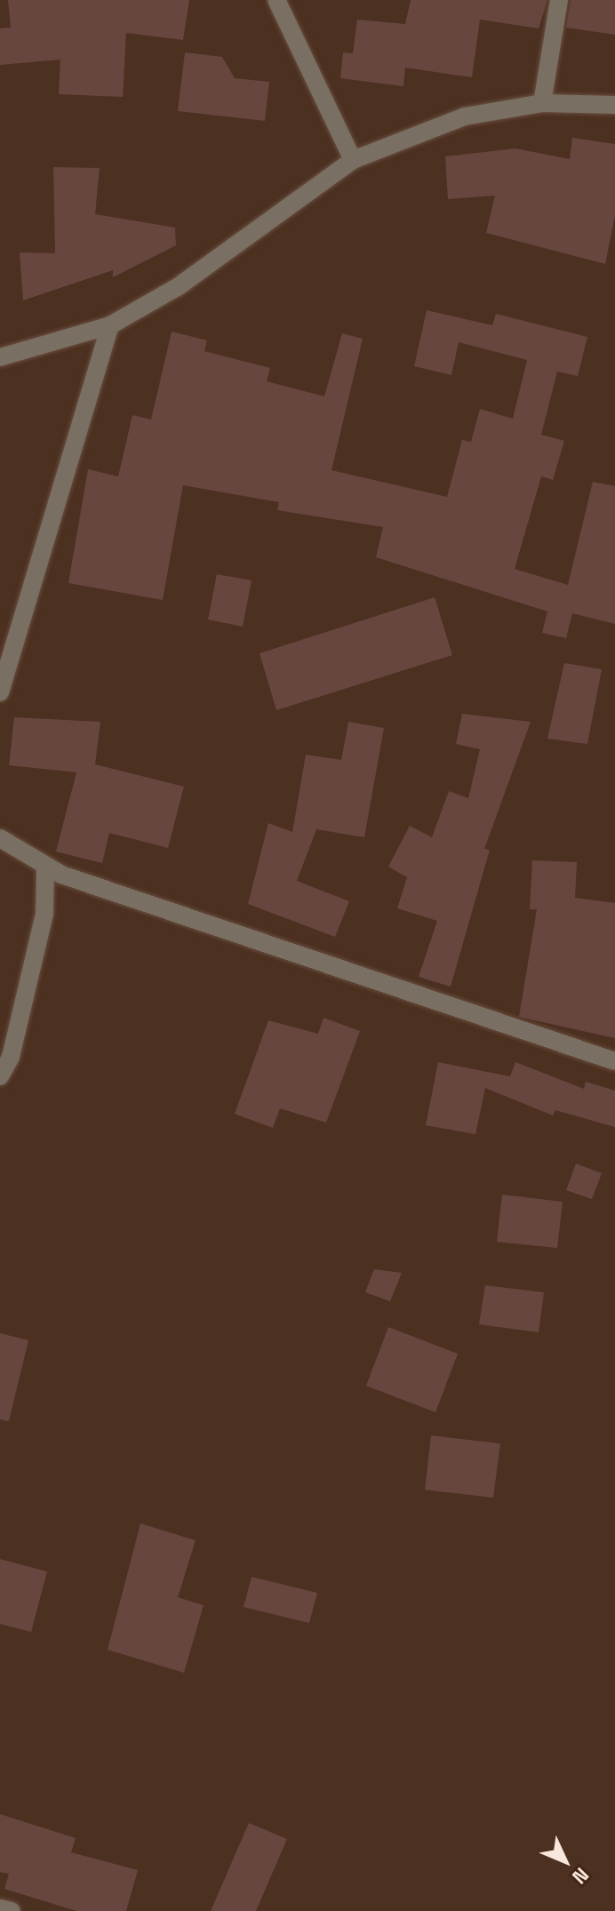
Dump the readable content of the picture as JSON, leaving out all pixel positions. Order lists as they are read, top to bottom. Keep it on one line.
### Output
{"north":"bottom right"}
